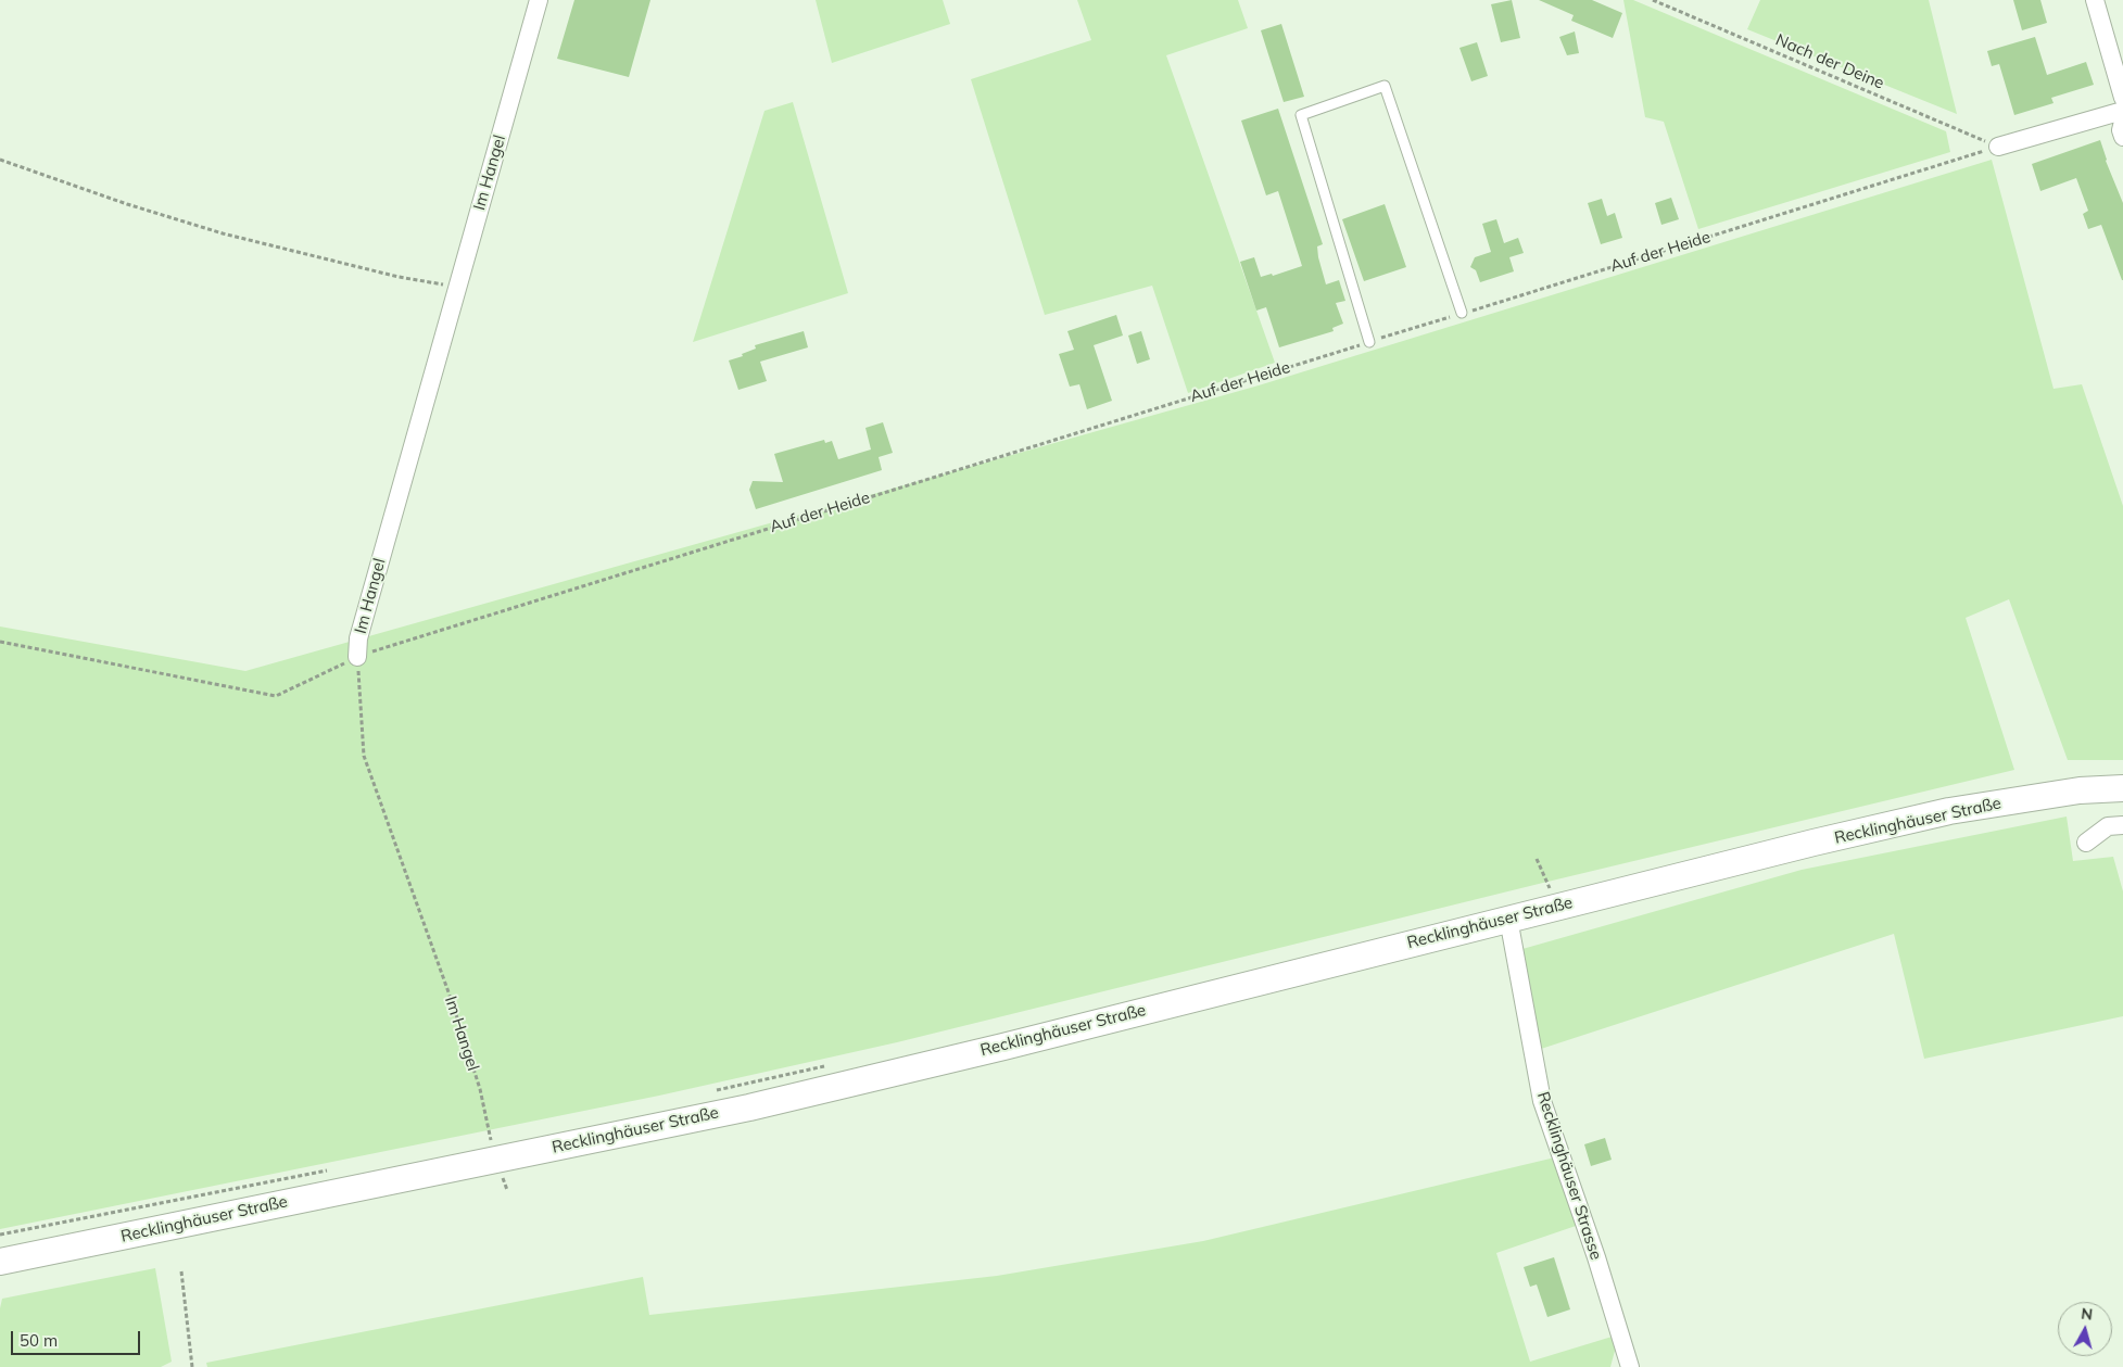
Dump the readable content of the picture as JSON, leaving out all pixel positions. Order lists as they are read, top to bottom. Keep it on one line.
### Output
{"streets":{"main road":["Recklinghäuser Straße"],"street":["Im Hangel","Recklinghäuser Strasse"],"path":["Nach der Deine","Auf der Heide"]},"crossings":[["Nach der Deine","Auf der Heide"],["Im Hangel","Auf der Heide"],["Im Hangel","Recklinghäuser Straße"],["Recklinghäuser Straße","Recklinghäuser Strasse"]],"scale_bar":"50 m","north":"top"}
